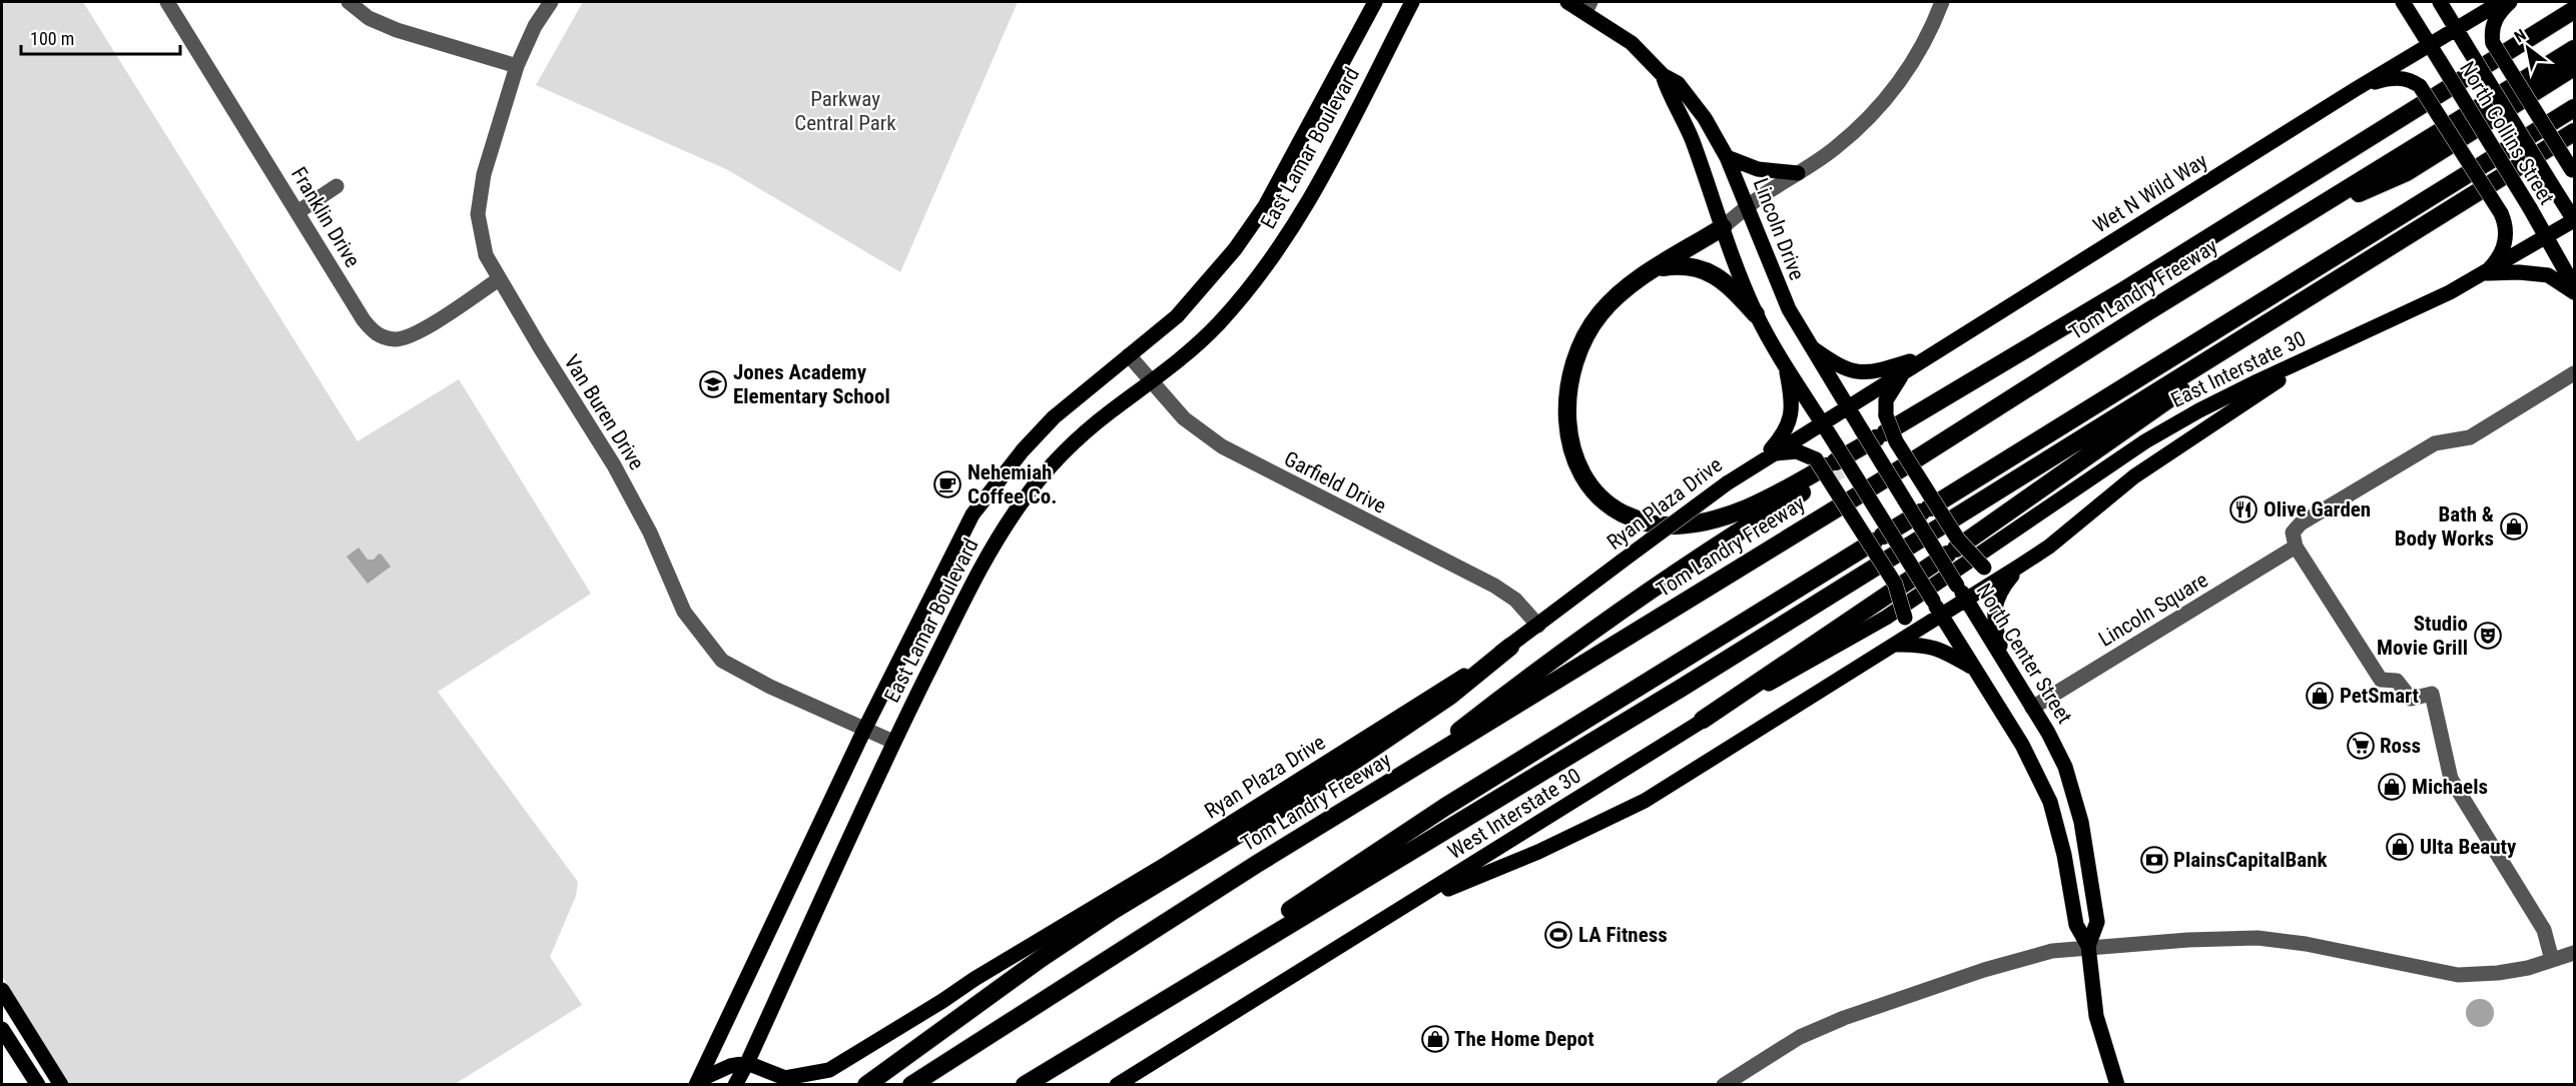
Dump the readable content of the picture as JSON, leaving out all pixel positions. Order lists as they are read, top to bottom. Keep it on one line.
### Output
{"streets":{"highway":["Tom Landry Freeway"],"main road":["North Collins Street","East Lamar Boulevard","Wet N Wild Way","Lincoln Drive","East Interstate 30","Ryan Plaza Drive","North Center Street","West Interstate 30"],"street":["Franklin Drive","Van Buren Drive","Garfield Drive","Lincoln Square"]},"crossings":[["North Collins Street","Wet N Wild Way"],["North Collins Street","East Interstate 30"],["East Lamar Boulevard","Van Buren Drive"],["East Lamar Boulevard","Garfield Drive"],["East Lamar Boulevard","Ryan Plaza Drive"],["Wet N Wild Way","Lincoln Drive"],["Wet N Wild Way","Ryan Plaza Drive"],["Wet N Wild Way","North Center Street"],["Franklin Drive","Van Buren Drive"],["Lincoln Drive","Ryan Plaza Drive"],["Lincoln Drive","North Center Street"],["East Interstate 30","West Interstate 30"],["Garfield Drive","Ryan Plaza Drive"],["Ryan Plaza Drive","North Center Street"],["Lincoln Square","North Center Street"]],"parks":["Parkway Central Park"],"places":{"school or university":["Jones Academy Elementary School"],"cafe":["Nehemiah Coffee Co."],"restaurant":["Olive Garden"],"shop":["Bath & Body Works","PetSmart","Michaels","Ulta Beauty","The Home Depot"],"theatre":["Studio Movie Grill"],"supermarket":["Ross"],"bank":["PlainsCapitalBank"],"sports":["LA Fitness"]},"scale_bar":"100 m","north":"top left"}
